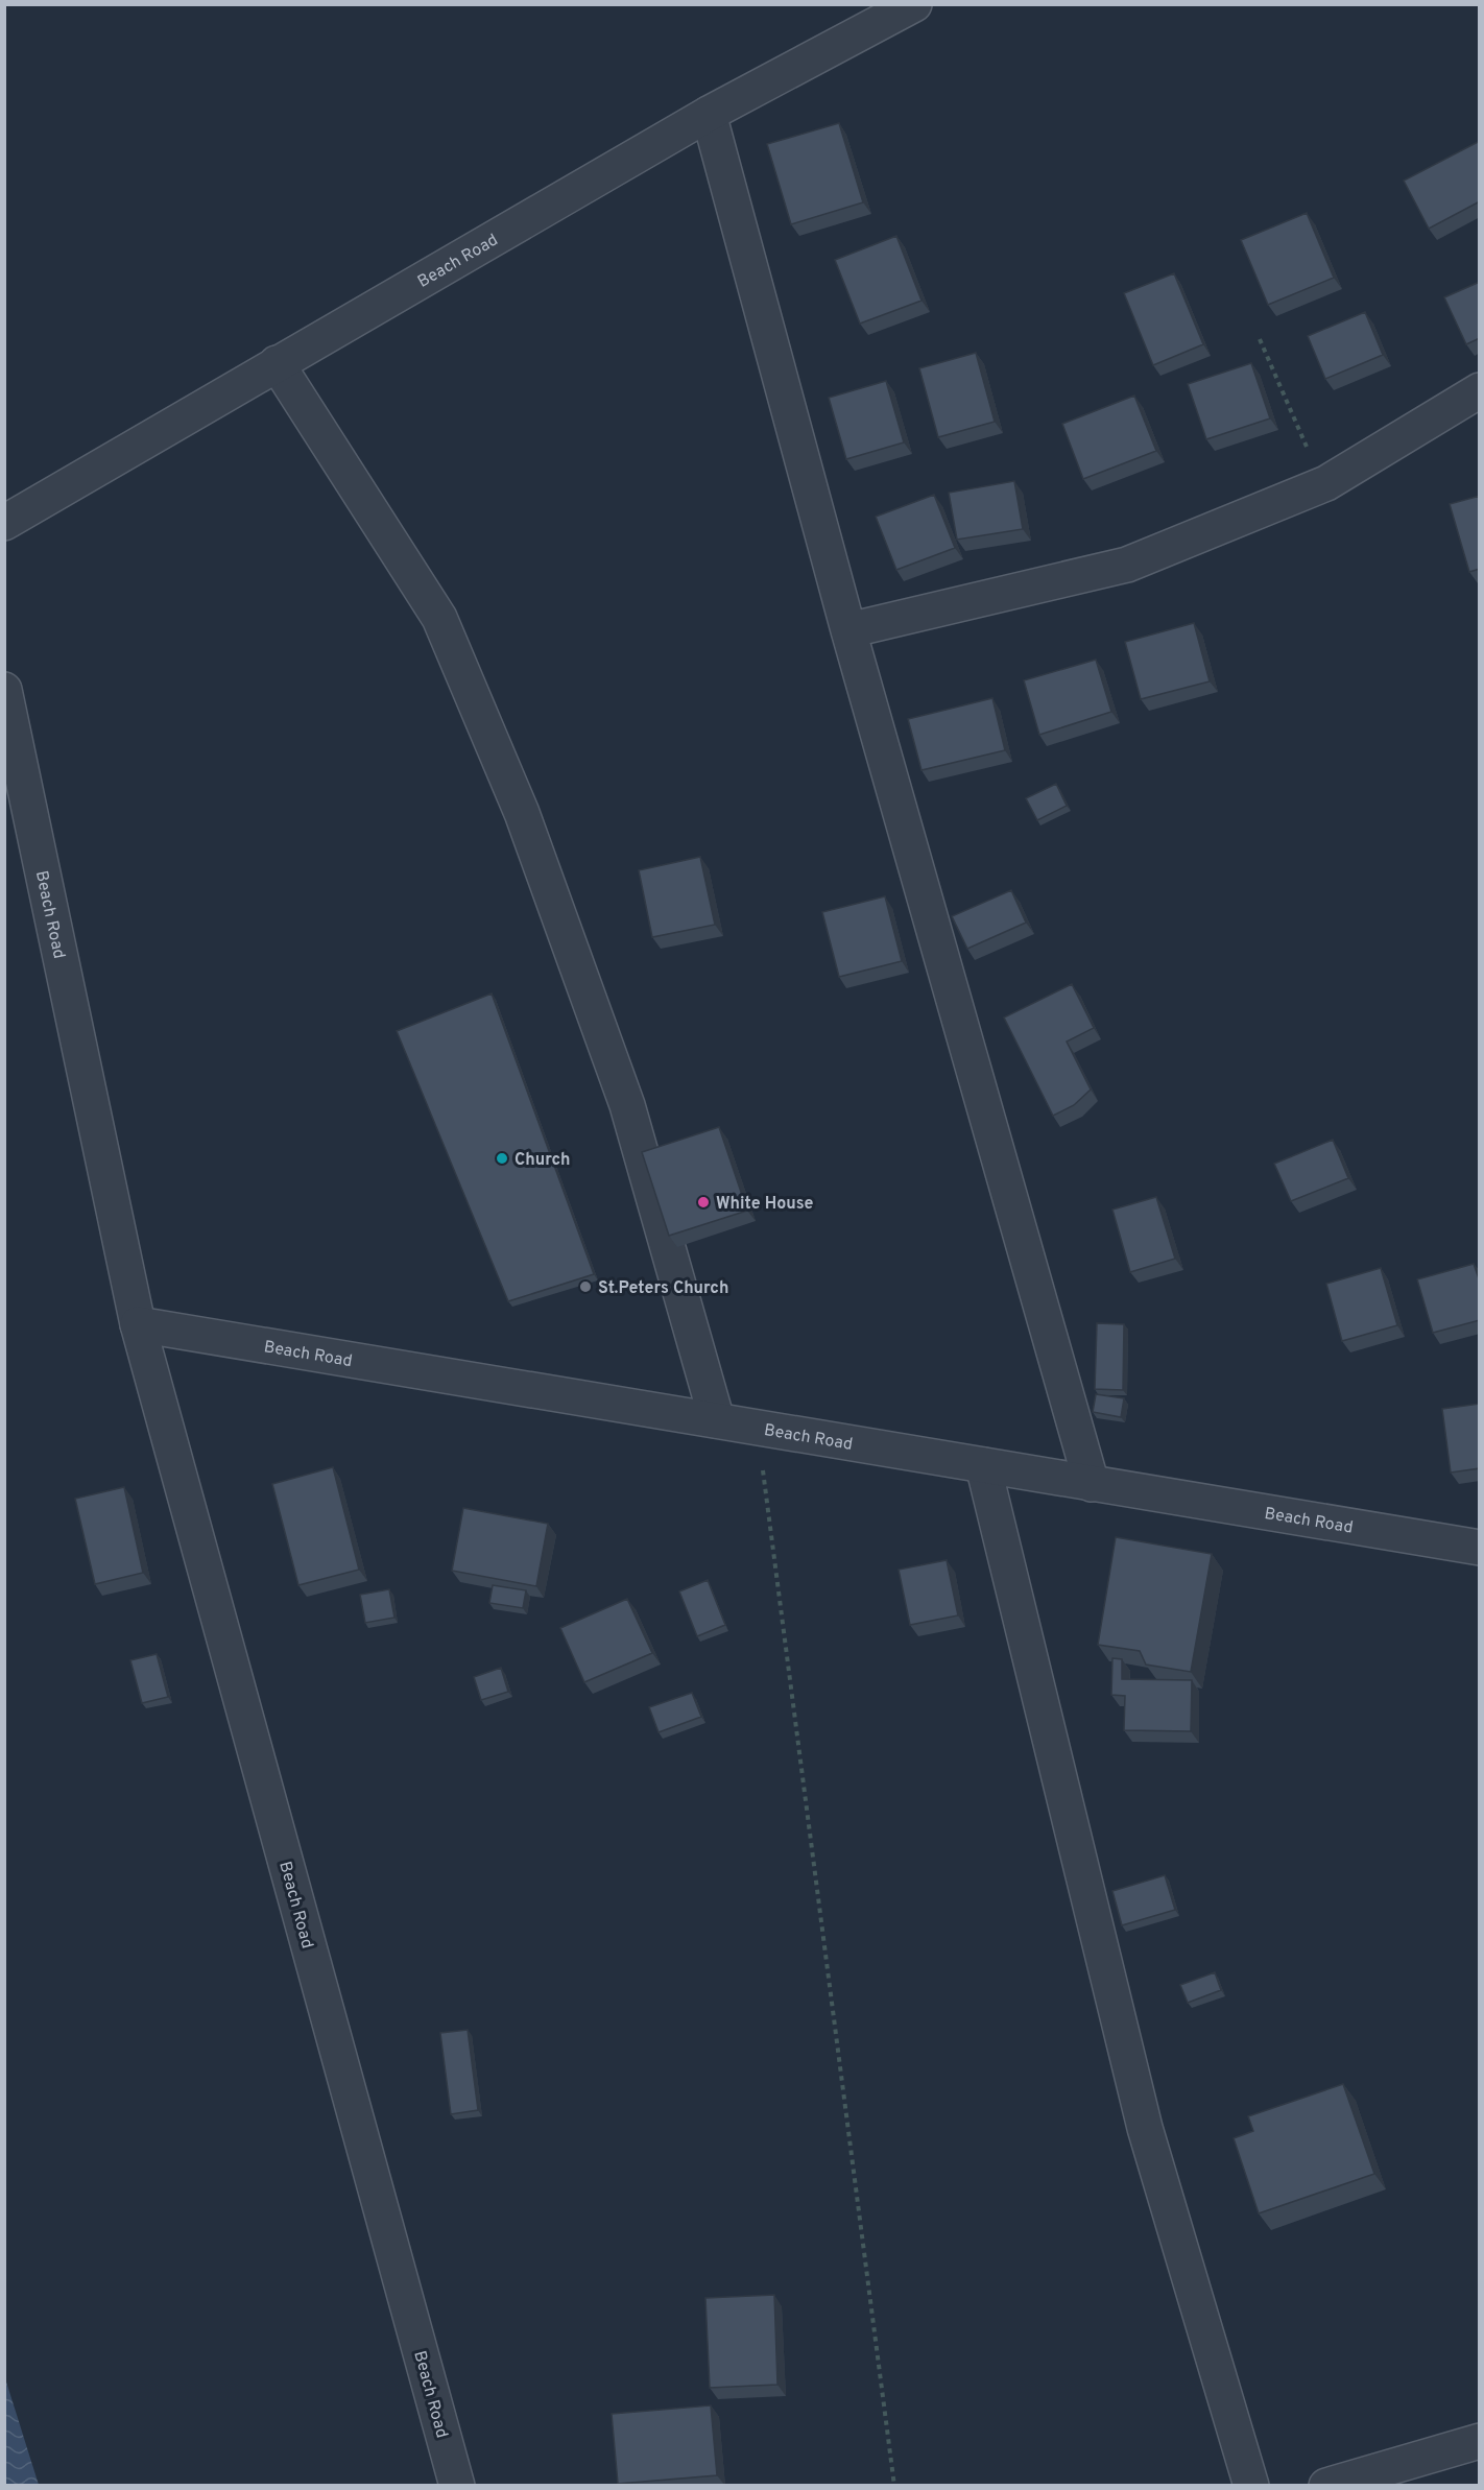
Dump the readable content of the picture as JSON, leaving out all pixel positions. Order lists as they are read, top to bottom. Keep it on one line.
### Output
{"streets":{"street":["Beach Road"]},"places":["Church","White House","St.Peters Church"]}
